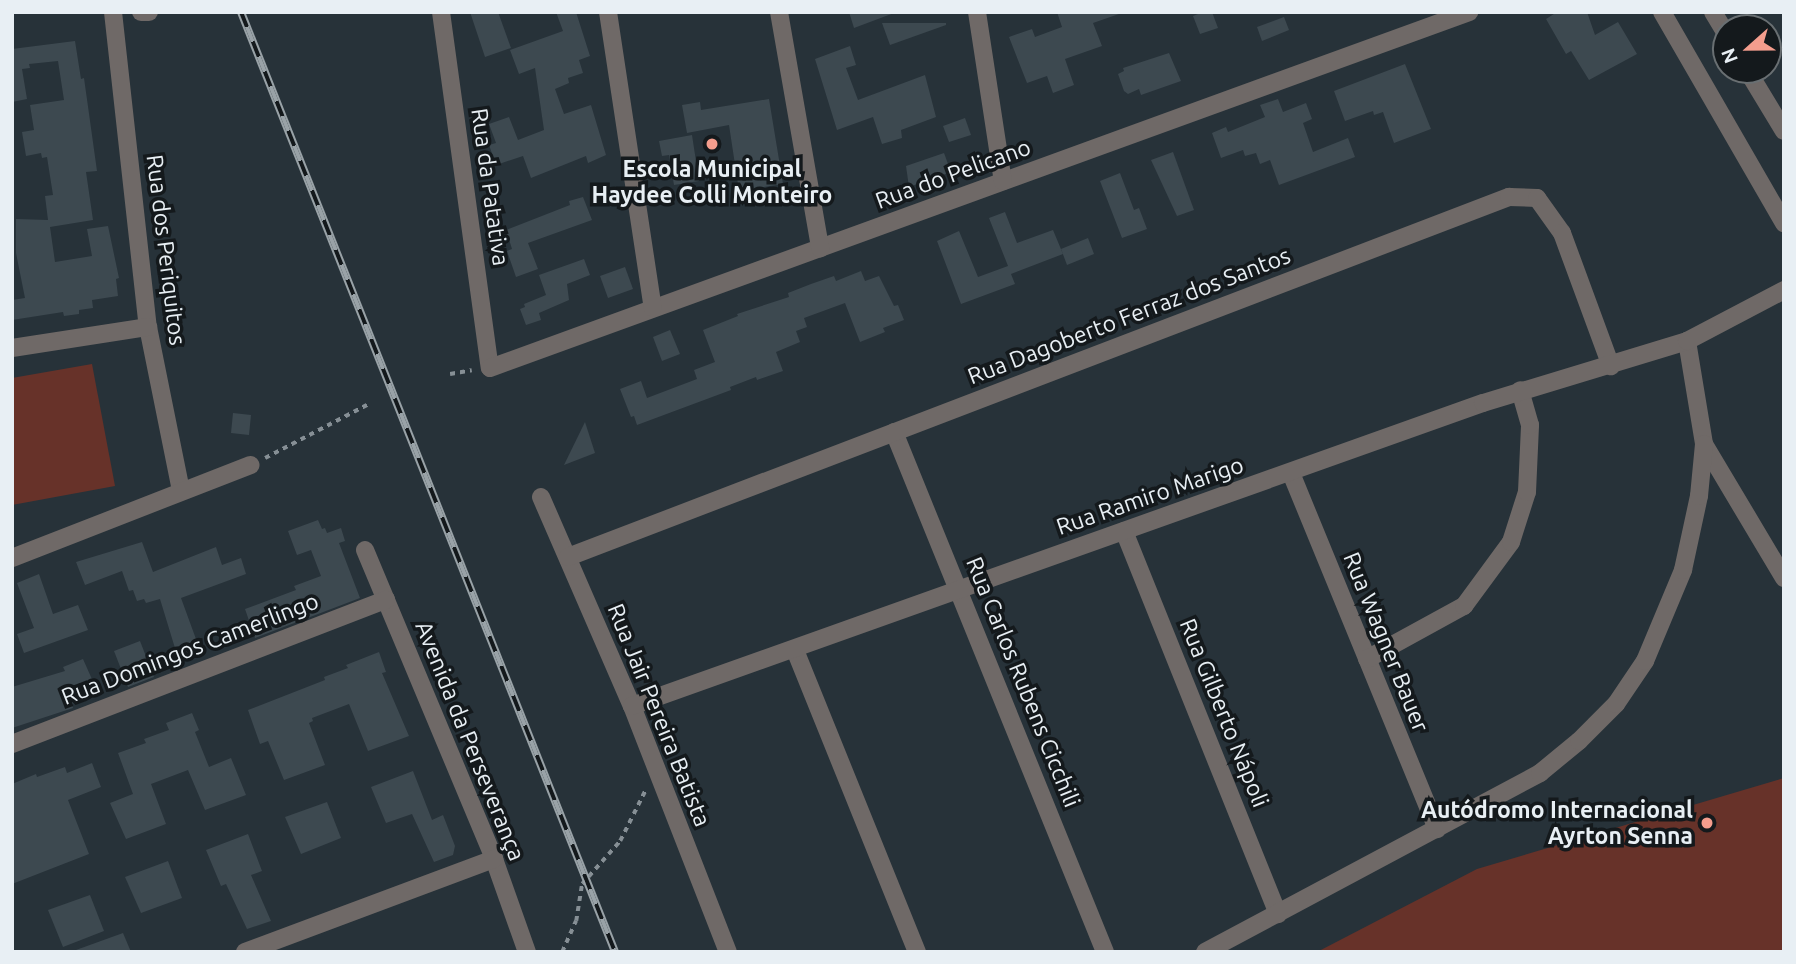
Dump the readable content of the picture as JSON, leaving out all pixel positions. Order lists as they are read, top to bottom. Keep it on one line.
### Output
{"streets":{"street":["Rua do Pelicano","Rua da Patativa","Rua dos Periquitos","Rua Dagoberto Ferraz dos Santos","Rua Ramiro Marigo","Rua Wagner Bauer","Rua Domingos Camerlingo","Rua Carlos Rubens Cicchili","Rua Gilberto Nápoli","Rua Jair Pereira Batista","Avenida da Perseverança"]},"crossings":[["Rua do Pelicano","Rua da Patativa"],["Rua Dagoberto Ferraz dos Santos","Rua Ramiro Marigo"],["Rua Dagoberto Ferraz dos Santos","Rua Carlos Rubens Cicchili"],["Rua Dagoberto Ferraz dos Santos","Rua Jair Pereira Batista"],["Rua Ramiro Marigo","Rua Wagner Bauer"],["Rua Ramiro Marigo","Rua Carlos Rubens Cicchili"],["Rua Ramiro Marigo","Rua Gilberto Nápoli"],["Rua Ramiro Marigo","Rua Jair Pereira Batista"],["Rua Domingos Camerlingo","Avenida da Perseverança"]],"places":["Escola Municipal Haydee Colli Monteiro","Autódromo Internacional Ayrton Senna"],"north":"left"}
